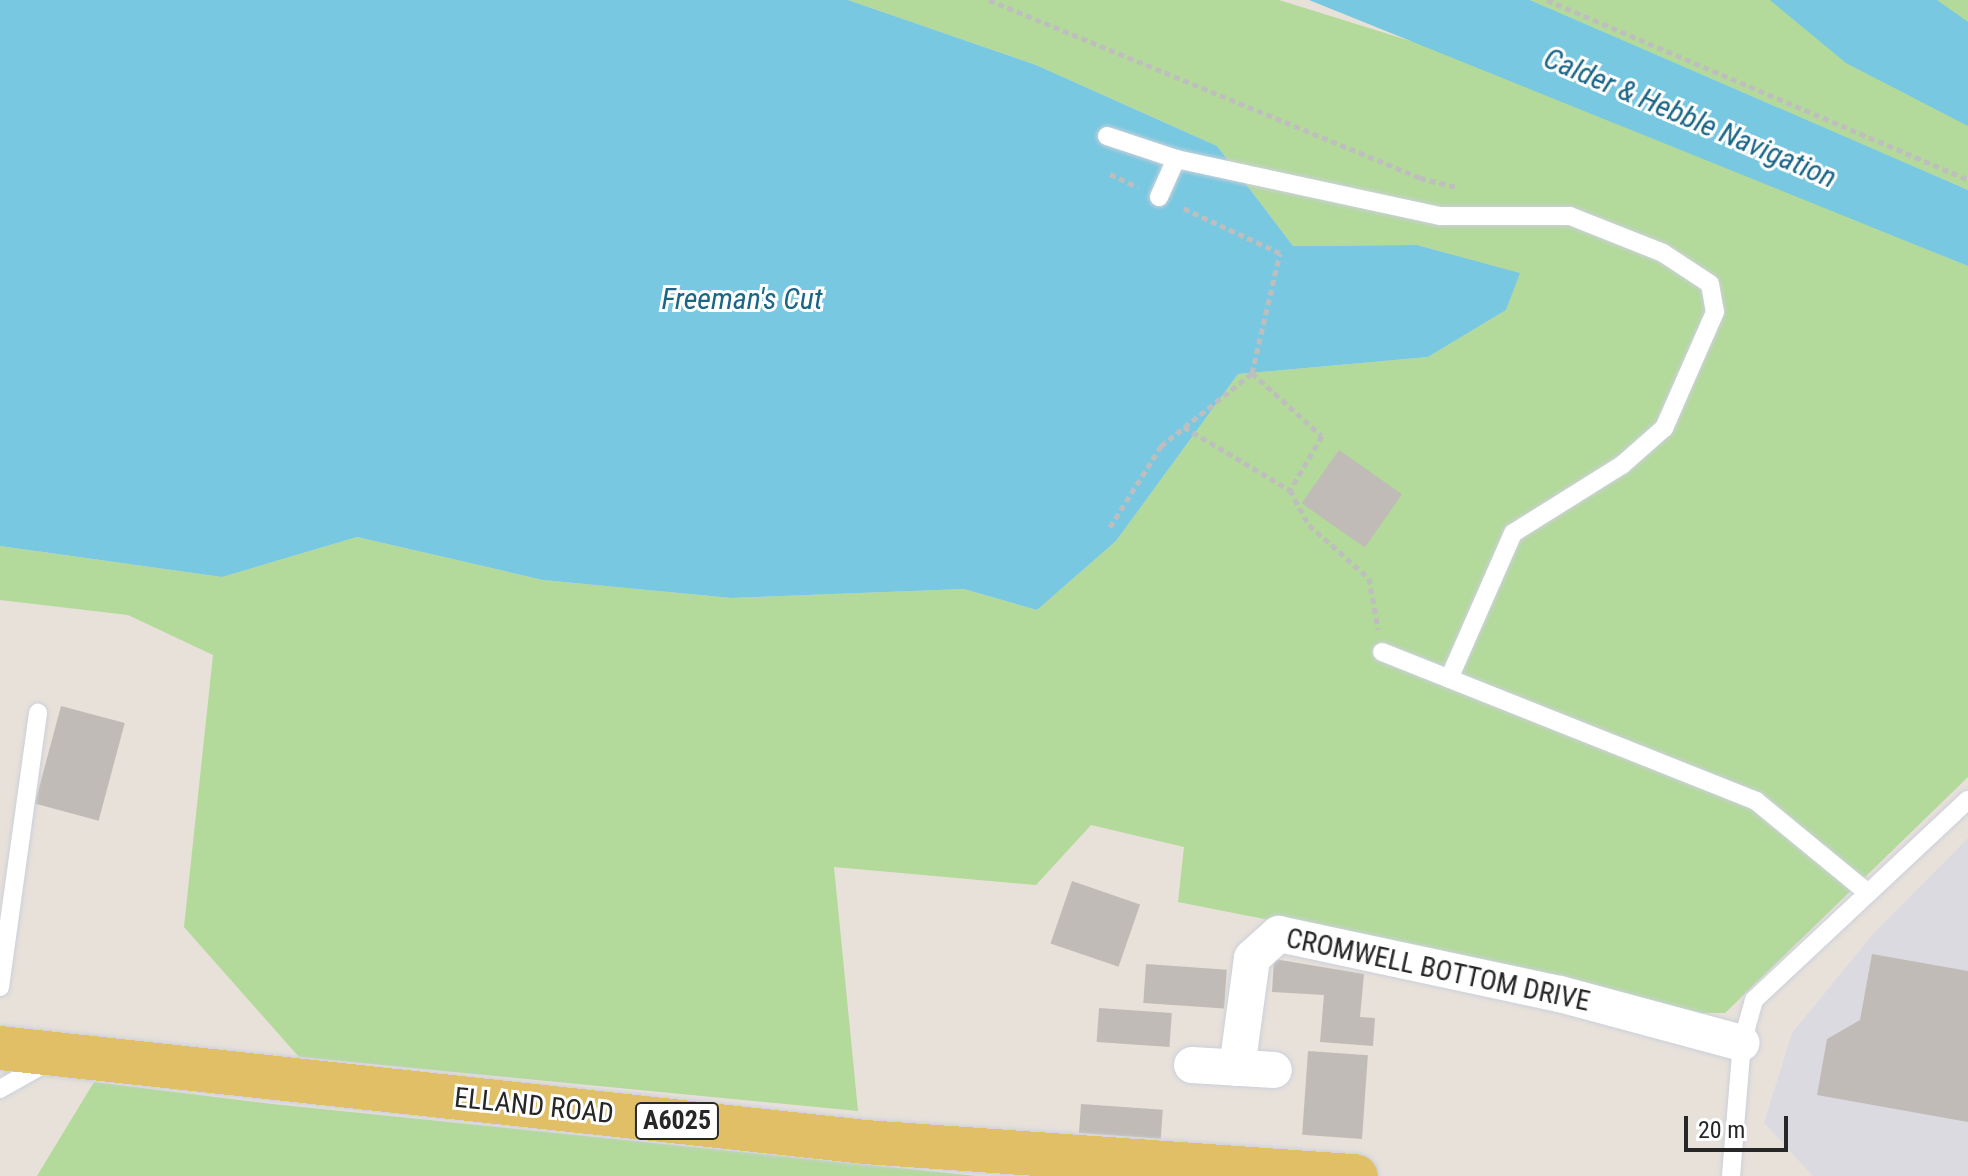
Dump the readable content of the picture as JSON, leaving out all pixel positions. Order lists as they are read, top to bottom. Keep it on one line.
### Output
{"streets":{"main road":["ELLAND ROAD","A6025"],"street":["CROMWELL BOTTOM DRIVE"]},"water":["Calder & Hebble Navigation","Freeman's Cut"],"scale_bar":"20 m"}
